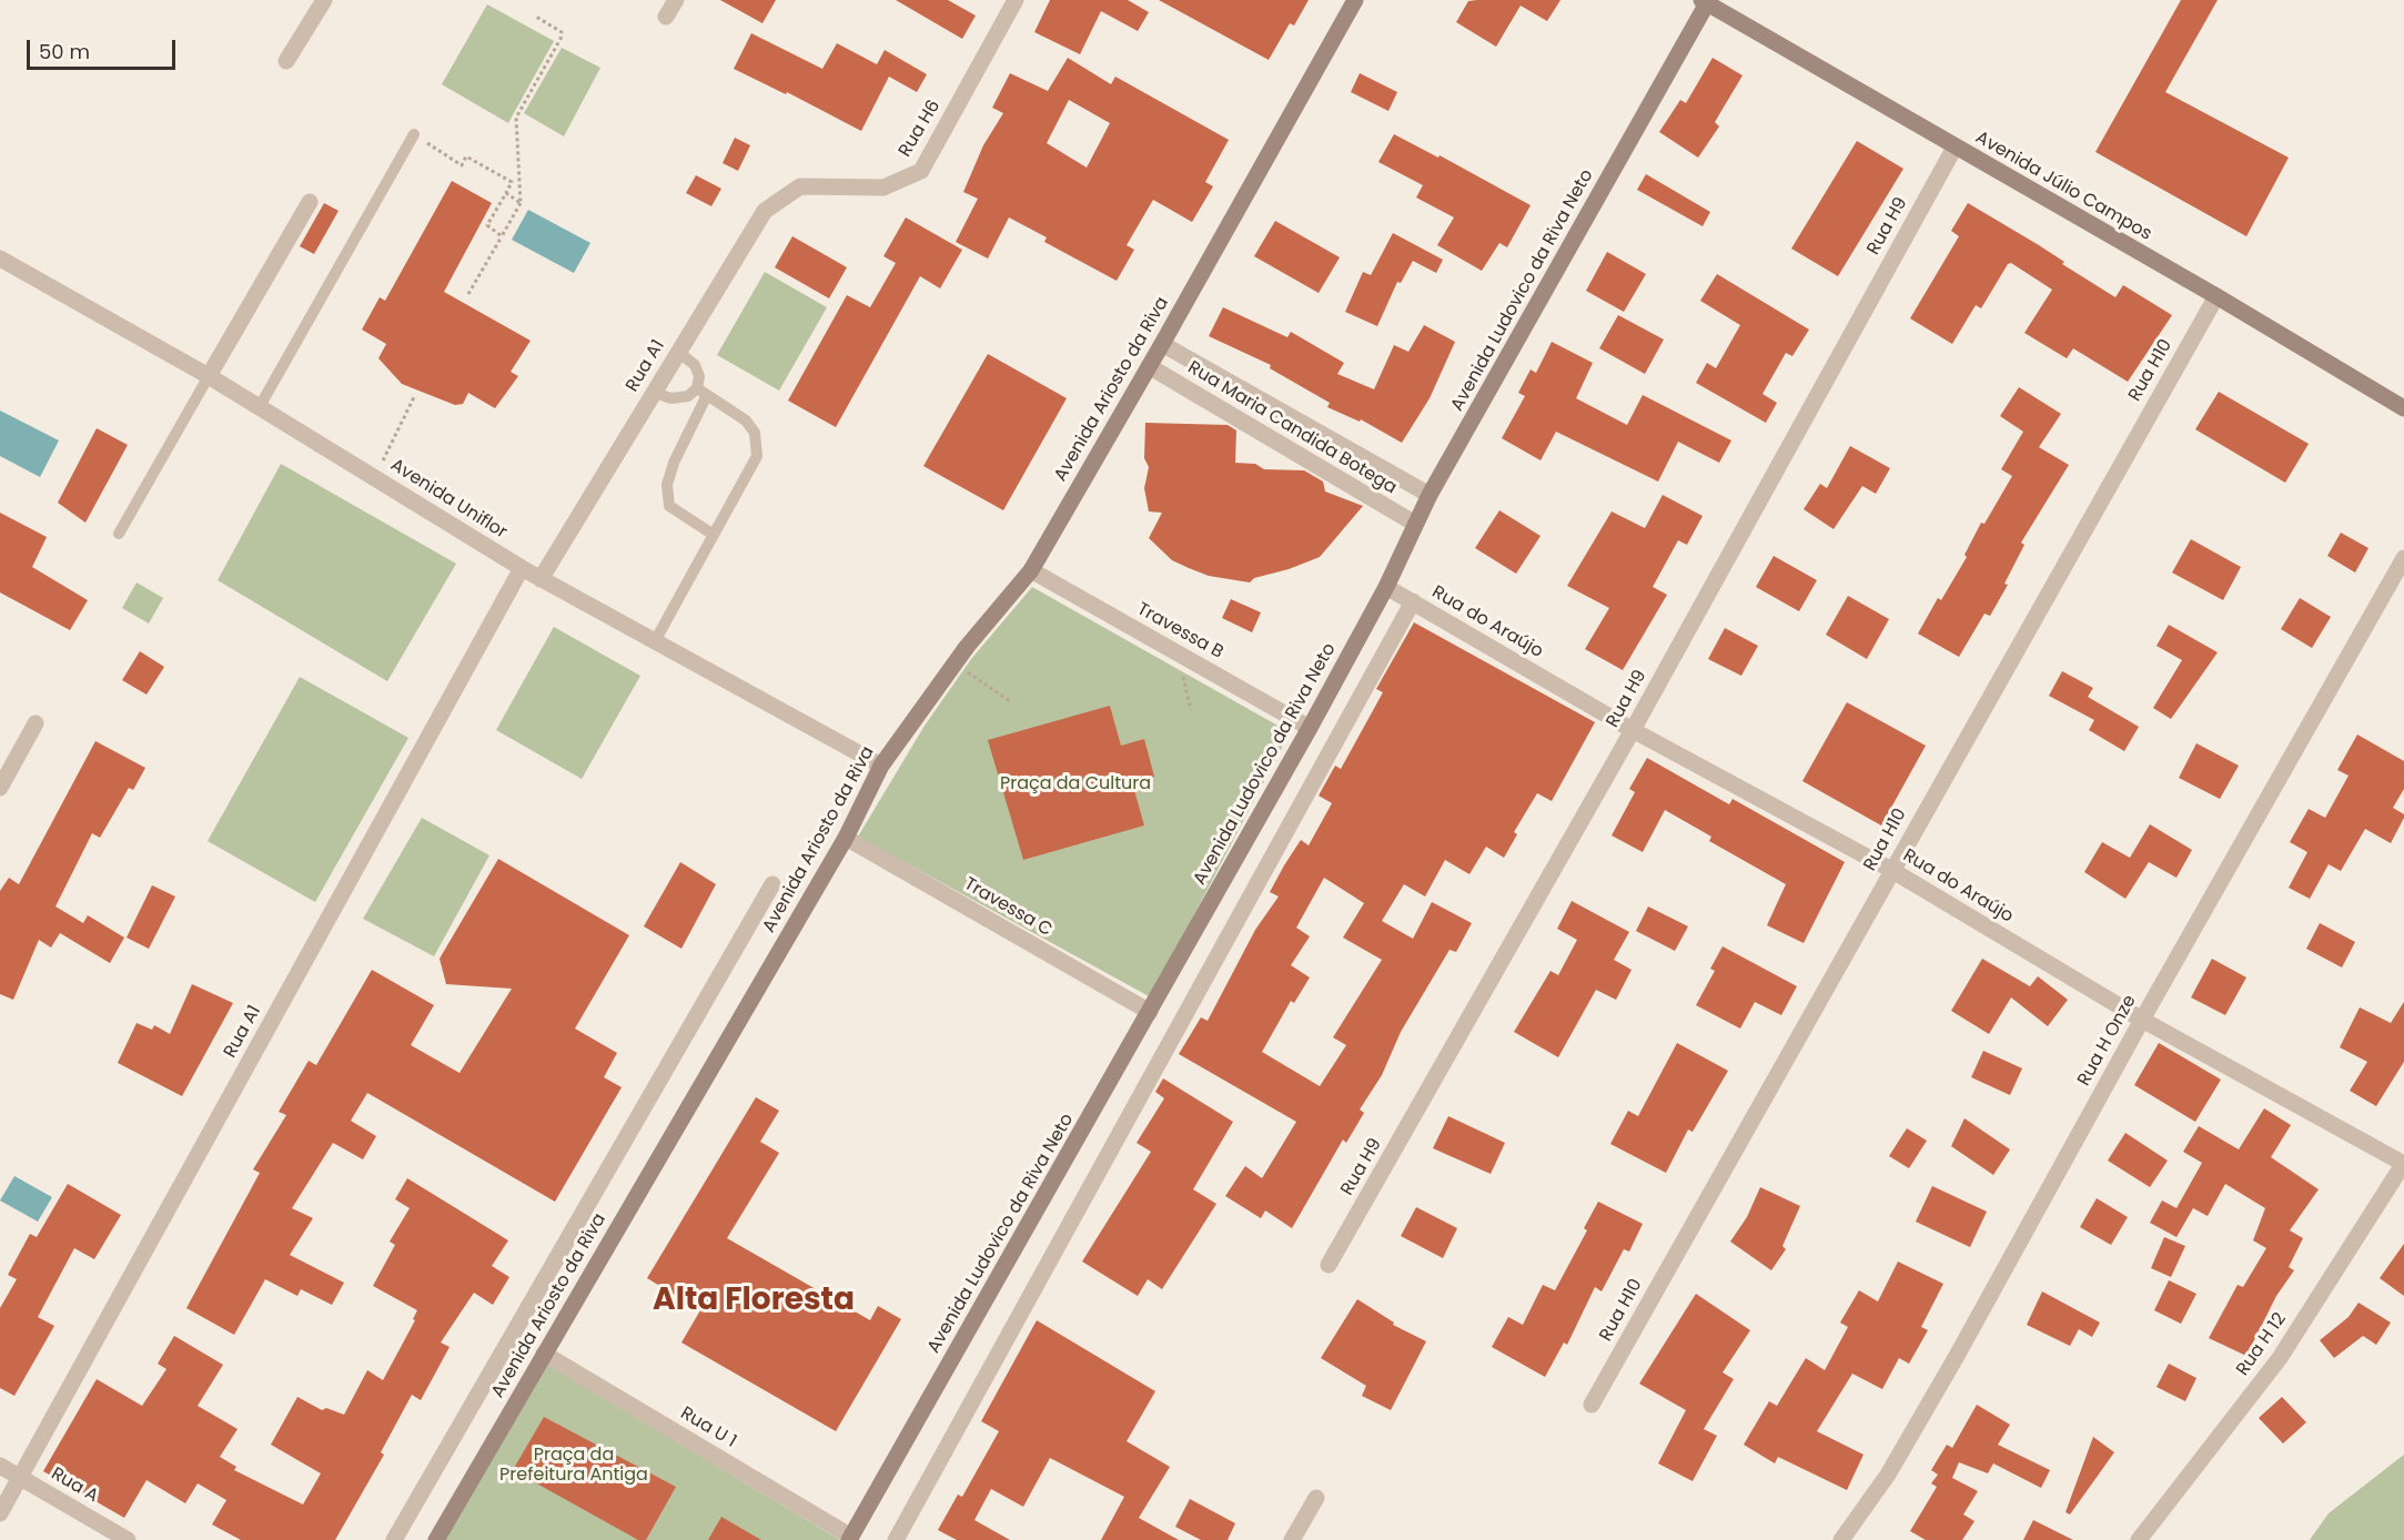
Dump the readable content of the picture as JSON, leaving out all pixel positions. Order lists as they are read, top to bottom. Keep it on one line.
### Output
{"streets":{"street":["Rua H6","Avenida Júlio Campos","Rua H9","Avenida Ludovico da Riva Neto","Rua A1","Rua H10","Avenida Ariosto da Riva","Rua Maria Candida Botega","Avenida Uniflor","Rua do Araújo","Travessa B","Travessa C","Rua H Onze","Rua H 12","Rua U 1","Rua A"]},"crossings":[["Rua H6","Rua A1"],["Avenida Júlio Campos","Rua H9"],["Avenida Júlio Campos","Avenida Ludovico da Riva Neto"],["Avenida Júlio Campos","Rua H10"],["Rua H9","Rua do Araújo"],["Avenida Ludovico da Riva Neto","Rua Maria Candida Botega"],["Avenida Ludovico da Riva Neto","Rua do Araújo"],["Avenida Ludovico da Riva Neto","Travessa B"],["Avenida Ludovico da Riva Neto","Travessa C"],["Avenida Ludovico da Riva Neto","Rua U 1"],["Rua A1","Avenida Uniflor"],["Rua A1","Rua A"],["Rua H10","Rua do Araújo"],["Avenida Ariosto da Riva","Rua Maria Candida Botega"],["Avenida Ariosto da Riva","Avenida Uniflor"],["Avenida Ariosto da Riva","Travessa B"],["Avenida Ariosto da Riva","Travessa C"],["Avenida Ariosto da Riva","Rua U 1"],["Rua do Araújo","Rua H Onze"],["Rua do Araújo","Rua H 12"]],"districts":["Alta Floresta"],"parks":["Praça da Cultura","Praça da Prefeitura Antiga"],"scale_bar":"50 m"}
